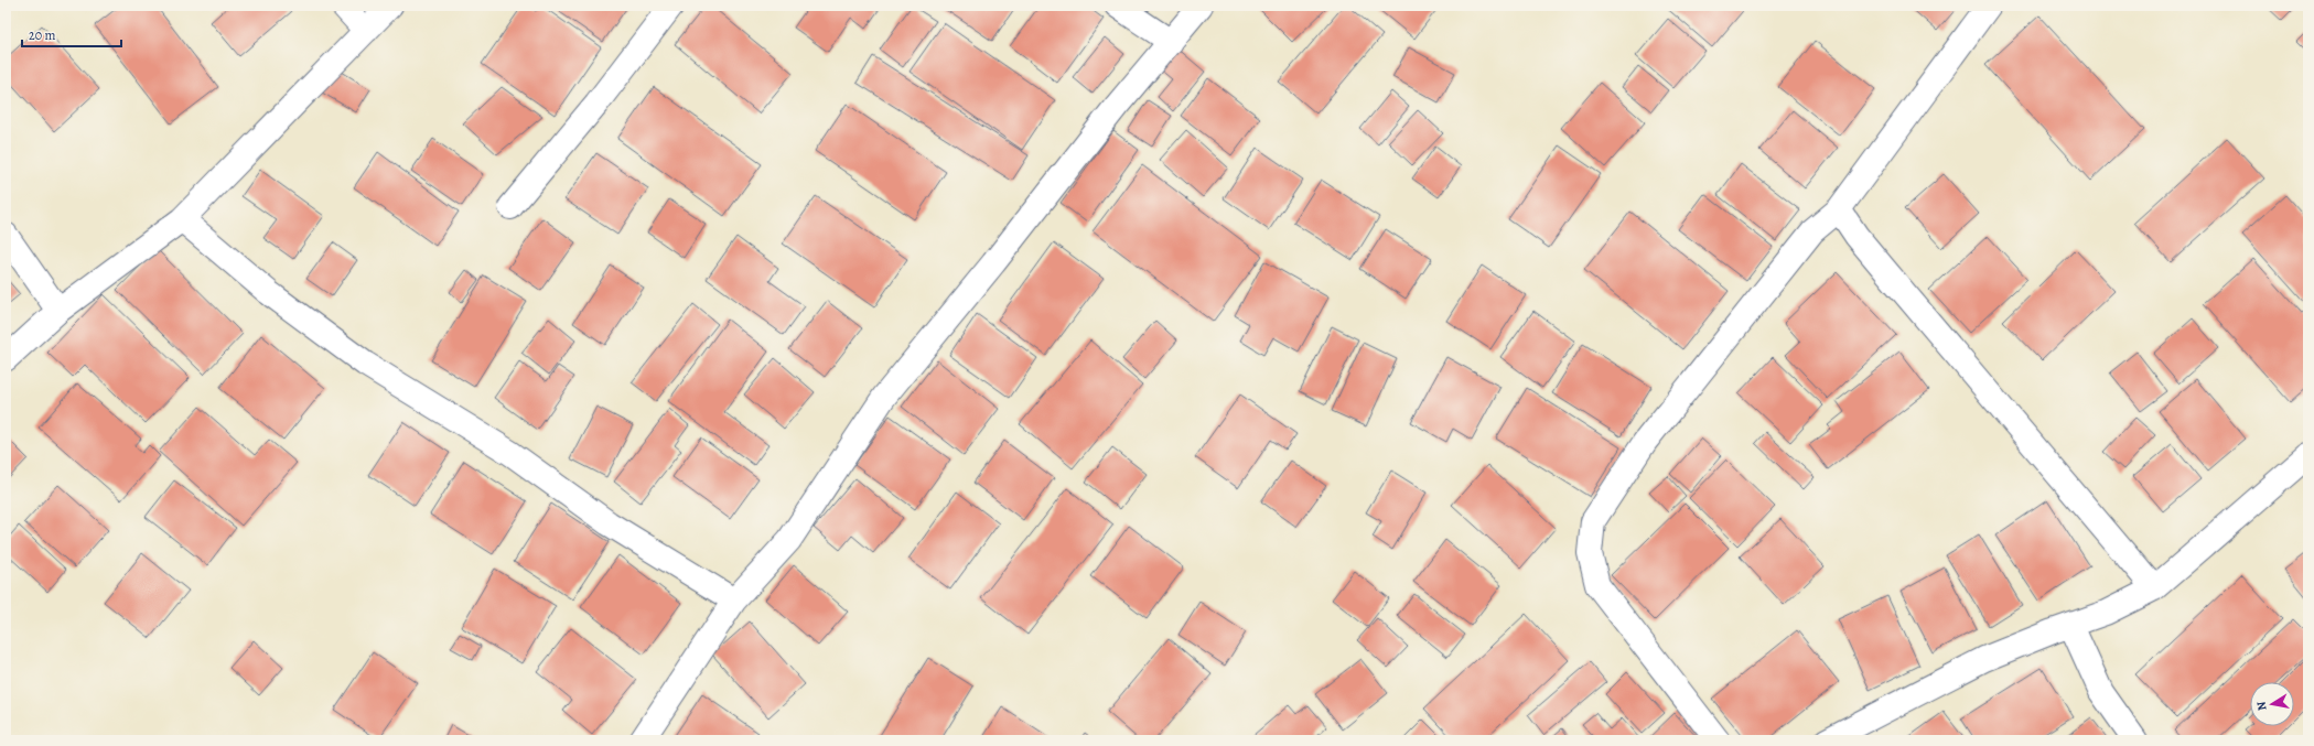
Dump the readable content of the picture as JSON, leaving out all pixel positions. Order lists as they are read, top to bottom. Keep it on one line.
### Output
{"scale_bar":"20 m","north":"left"}
